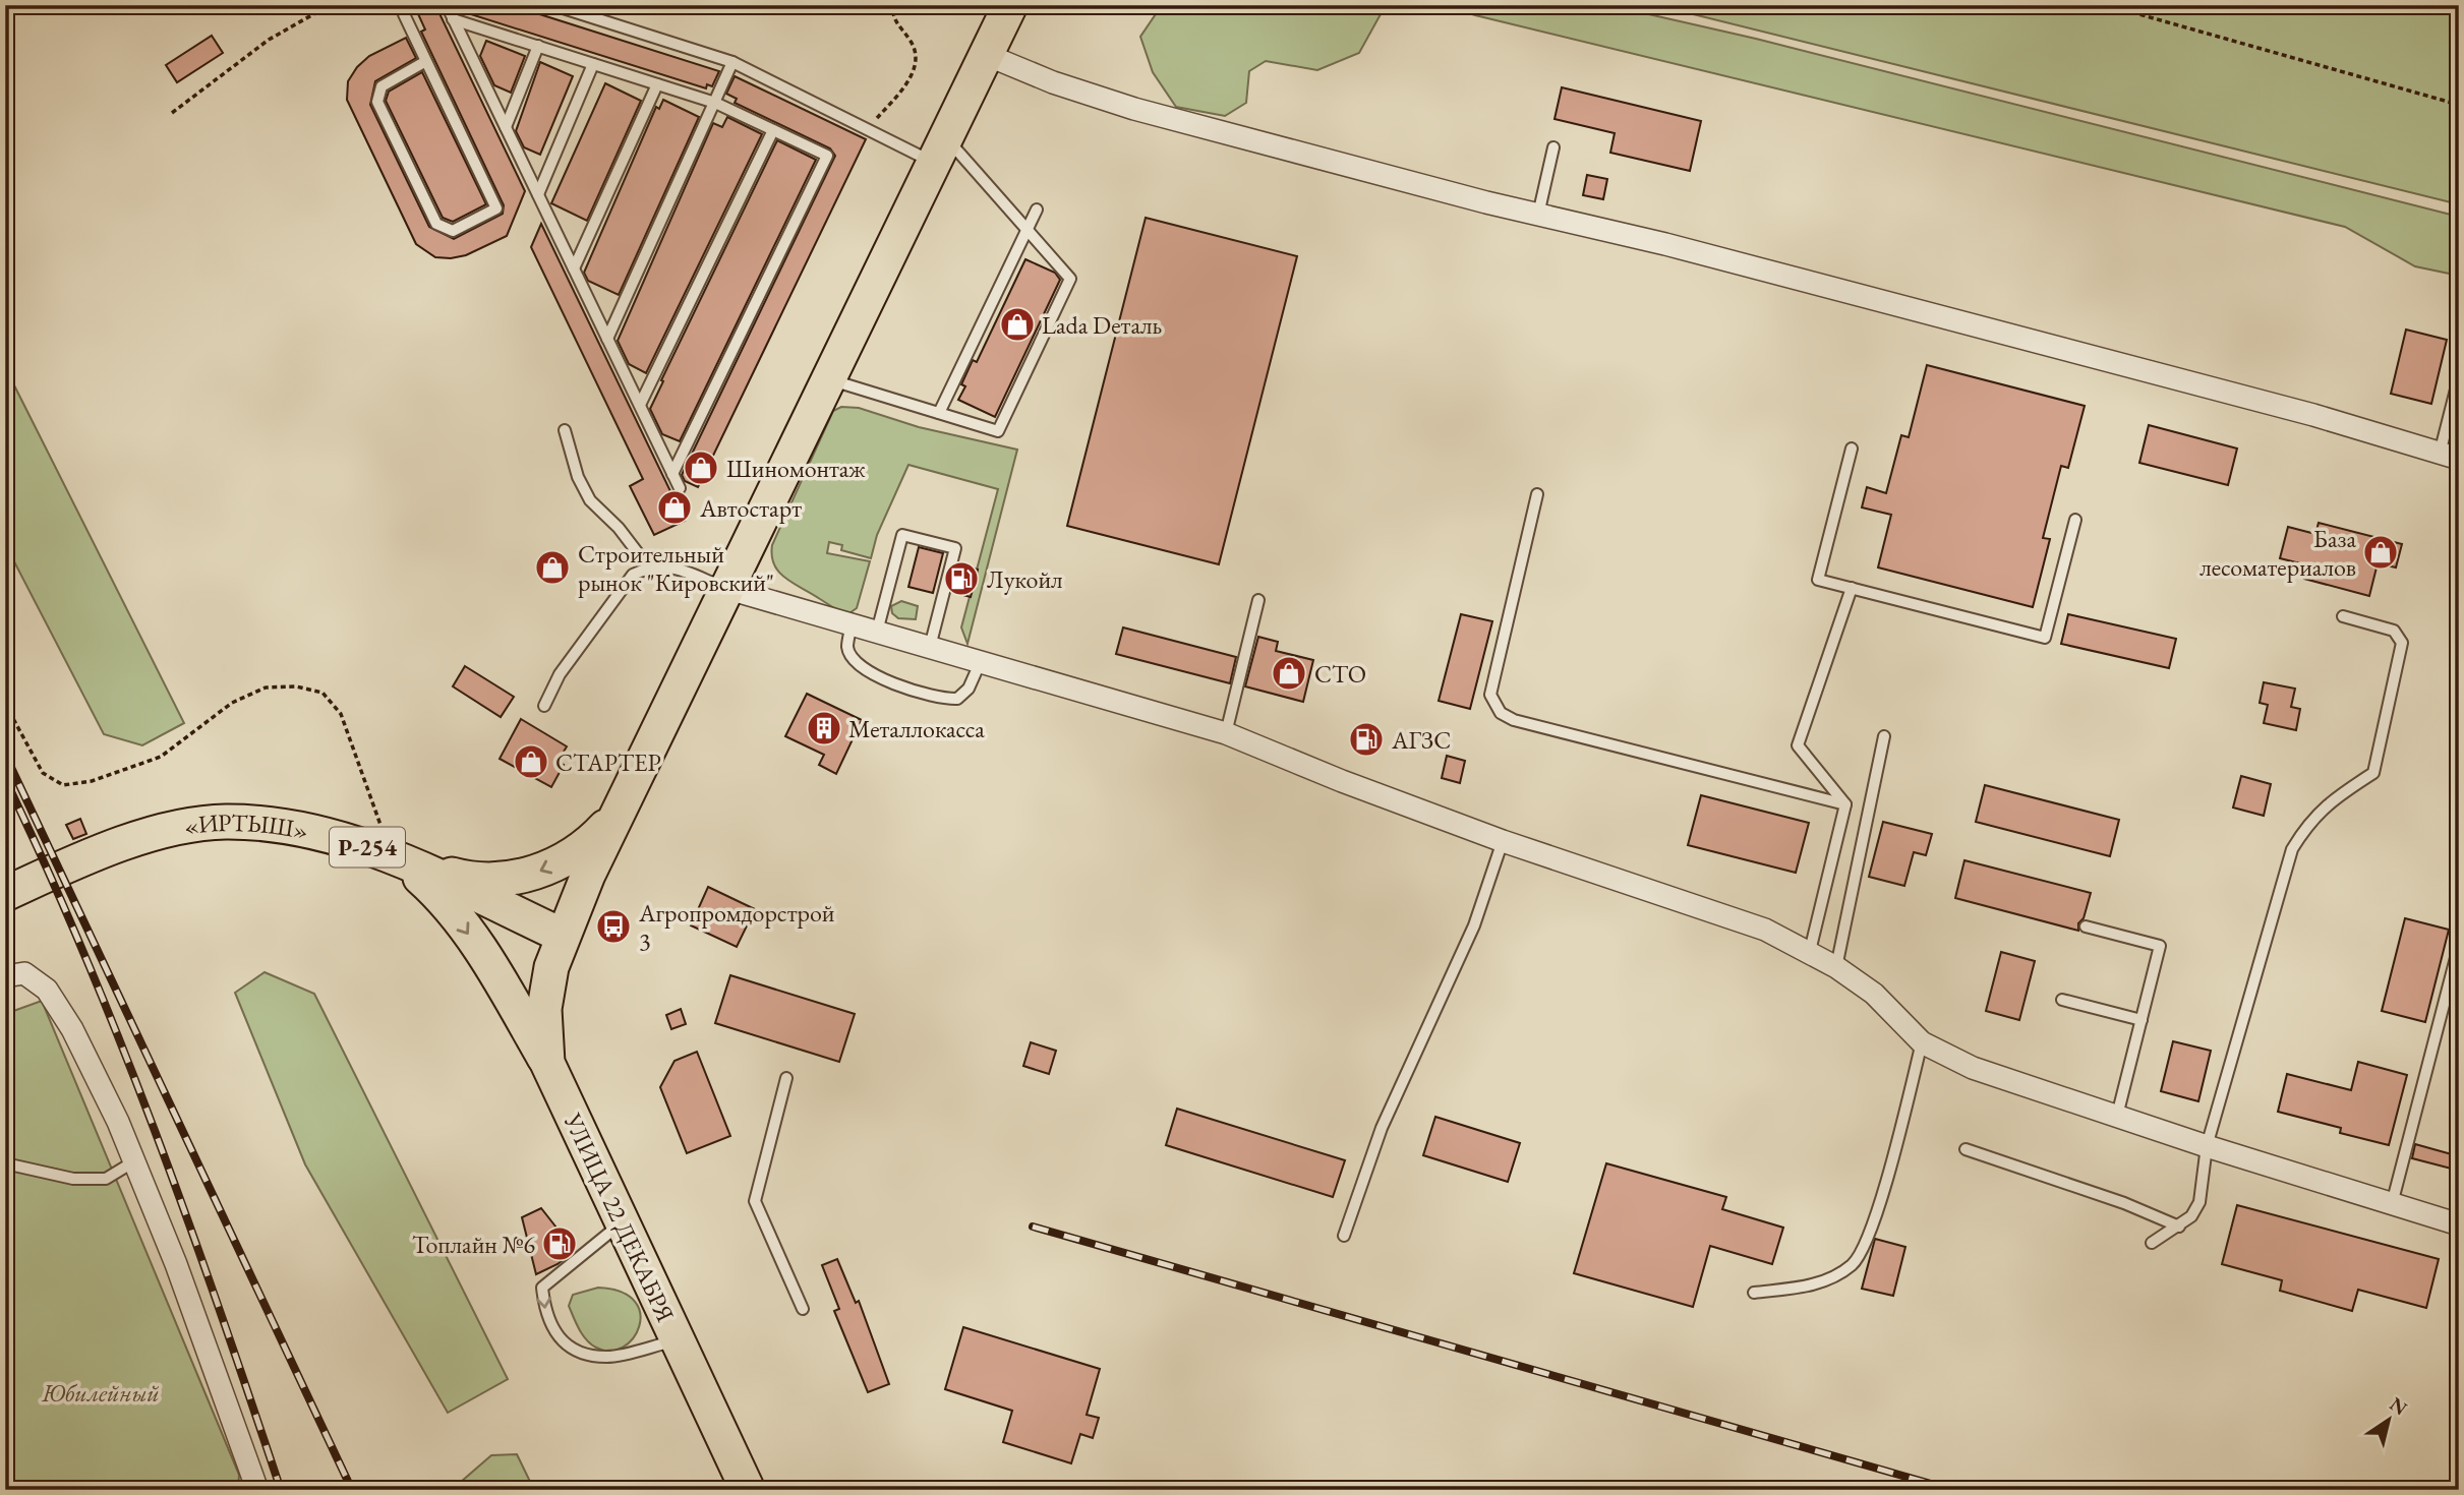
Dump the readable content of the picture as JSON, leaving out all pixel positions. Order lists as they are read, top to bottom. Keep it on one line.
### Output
{"streets":{"main road":["«ИРТЫШ»","Р-254","УЛИЦА 22 ДЕКАБРЯ"]},"crossings":[["«ИРТЫШ»","УЛИЦА 22 ДЕКАБРЯ"]],"parks":["Юбилейный"],"places":{"shop":["Lada Dеталь","Шиномонтаж","Автостарт","База лесоматериалов","Строительный рынок \"Кировский\"","СТО","СТАРТЕР"],"fuel station":["Лукойл","АГЗС","Топлайн №6"],"building":["Металлокасса"],"bus stop":["Агропромдорстрой 3"]},"north":"top right"}
